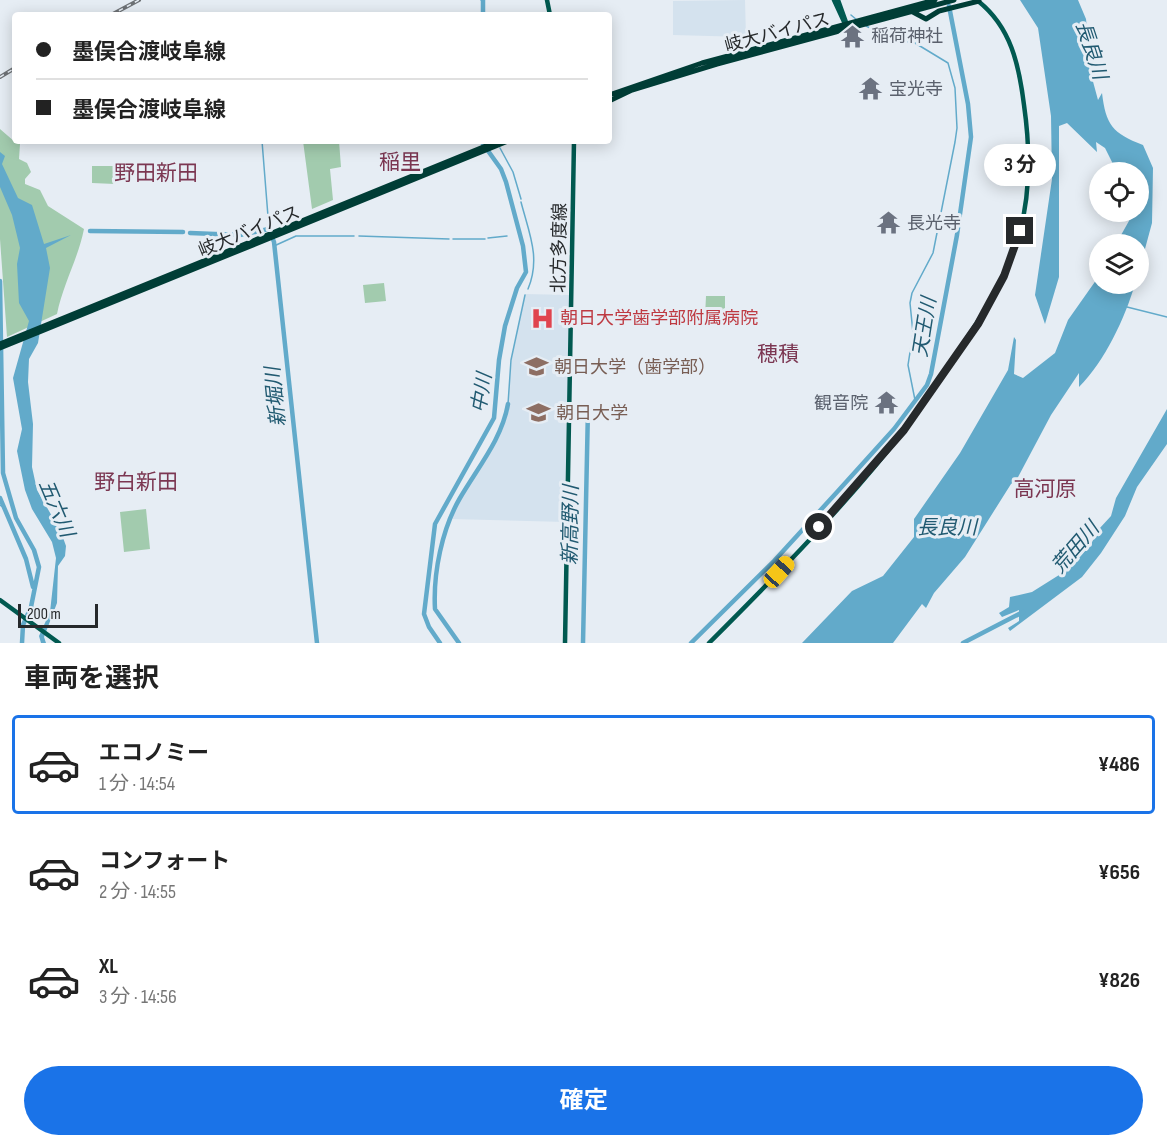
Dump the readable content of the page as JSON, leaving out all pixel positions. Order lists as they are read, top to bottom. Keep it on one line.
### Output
{"streets":{"highway":["岐大バイパス"],"main road":["北方多度線"]},"districts":["稲里","野田新田","穂積","野白新田","高河原"],"water":["長良川","天王川","中川","新堀川","五六川","新高野川","荒田川"],"places":{"temple":["稲荷神社","宝光寺","長光寺","観音院"],"hospital":["朝日大学歯学部附属病院"],"school or university":["朝日大学（歯学部）","朝日大学"]},"scale_bar":"200 m","page":{"banner":["墨俣合渡岐阜線","墨俣合渡岐阜線"],"bubble":"3 分","scale":"200 m","heading":"車両を選択","list":[{"name":"エコノミー","note":"1 分 · 14:54","value":"¥486"},{"name":"コンフォート","note":"2 分 · 14:55","value":"¥656"},{"name":"XL","note":"3 分 · 14:56","value":"¥826"}],"buttons":"確定"}}
